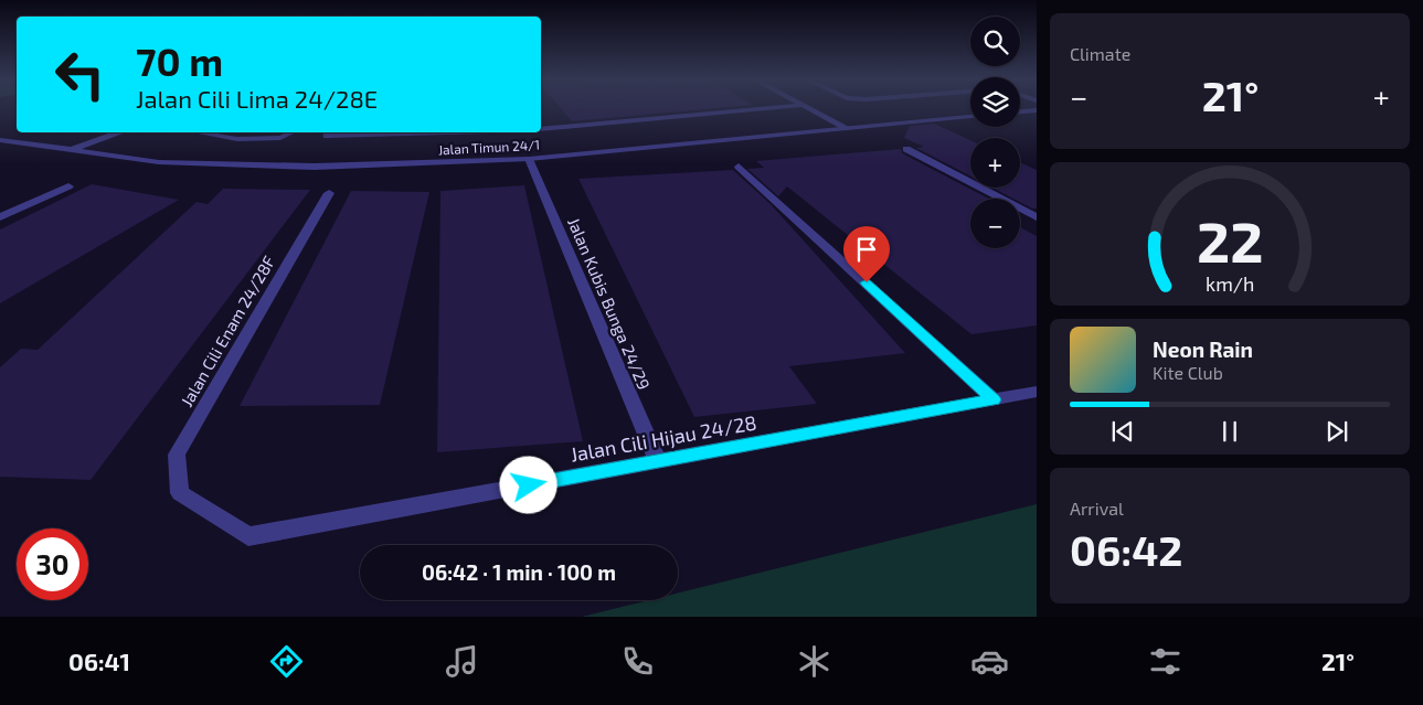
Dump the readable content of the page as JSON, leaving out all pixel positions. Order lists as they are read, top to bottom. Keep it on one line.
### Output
{"streets":{"street":["Jalan Timun 24/1","Jalan Kubis Bunga 24/29","Jalan Cili Enam 24/28F","Jalan Cili Hijau 24/28"]},"crossings":[["Jalan Timun 24/1","Jalan Kubis Bunga 24/29"],["Jalan Kubis Bunga 24/29","Jalan Cili Hijau 24/28"],["Jalan Cili Enam 24/28F","Jalan Cili Hijau 24/28"]],"page":{"tile":["Climate",["Arrival","06:42"]],"map_buttons":["+","−"],"turn":["70 m","Jalan Cili Lima 24/28E"],"heat":["−","21°","+"],"song":["Neon Rain","Kite Club"],"limit":"30","trip":"06:42 · 1 min · 100 m","tabs":["06:41","21°"],"gauge":["22","km/h"]}}
